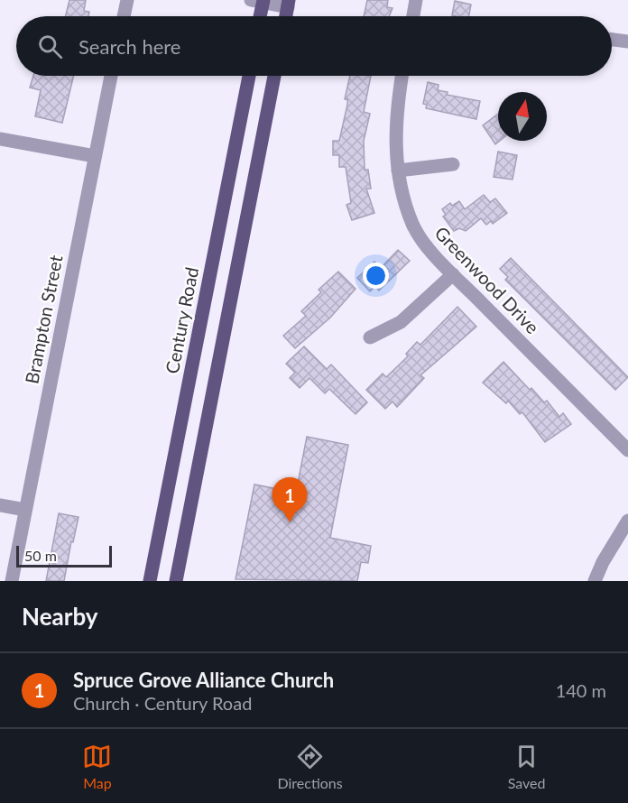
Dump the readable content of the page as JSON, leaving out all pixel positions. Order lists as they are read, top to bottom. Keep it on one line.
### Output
{"streets":{"main road":["Century Road"],"street":["Greenwood Drive","Brampton Street"]},"scale_bar":"50 m","north":"top","page":{"search":"Search here","pins":"1","scale":"50 m","heading":"Nearby","list":[{"mark":"1","name":"Spruce Grove Alliance Church","note":"Church · Century Road","value":"140 m"}],"nav":["Map","Directions","Saved"]}}
